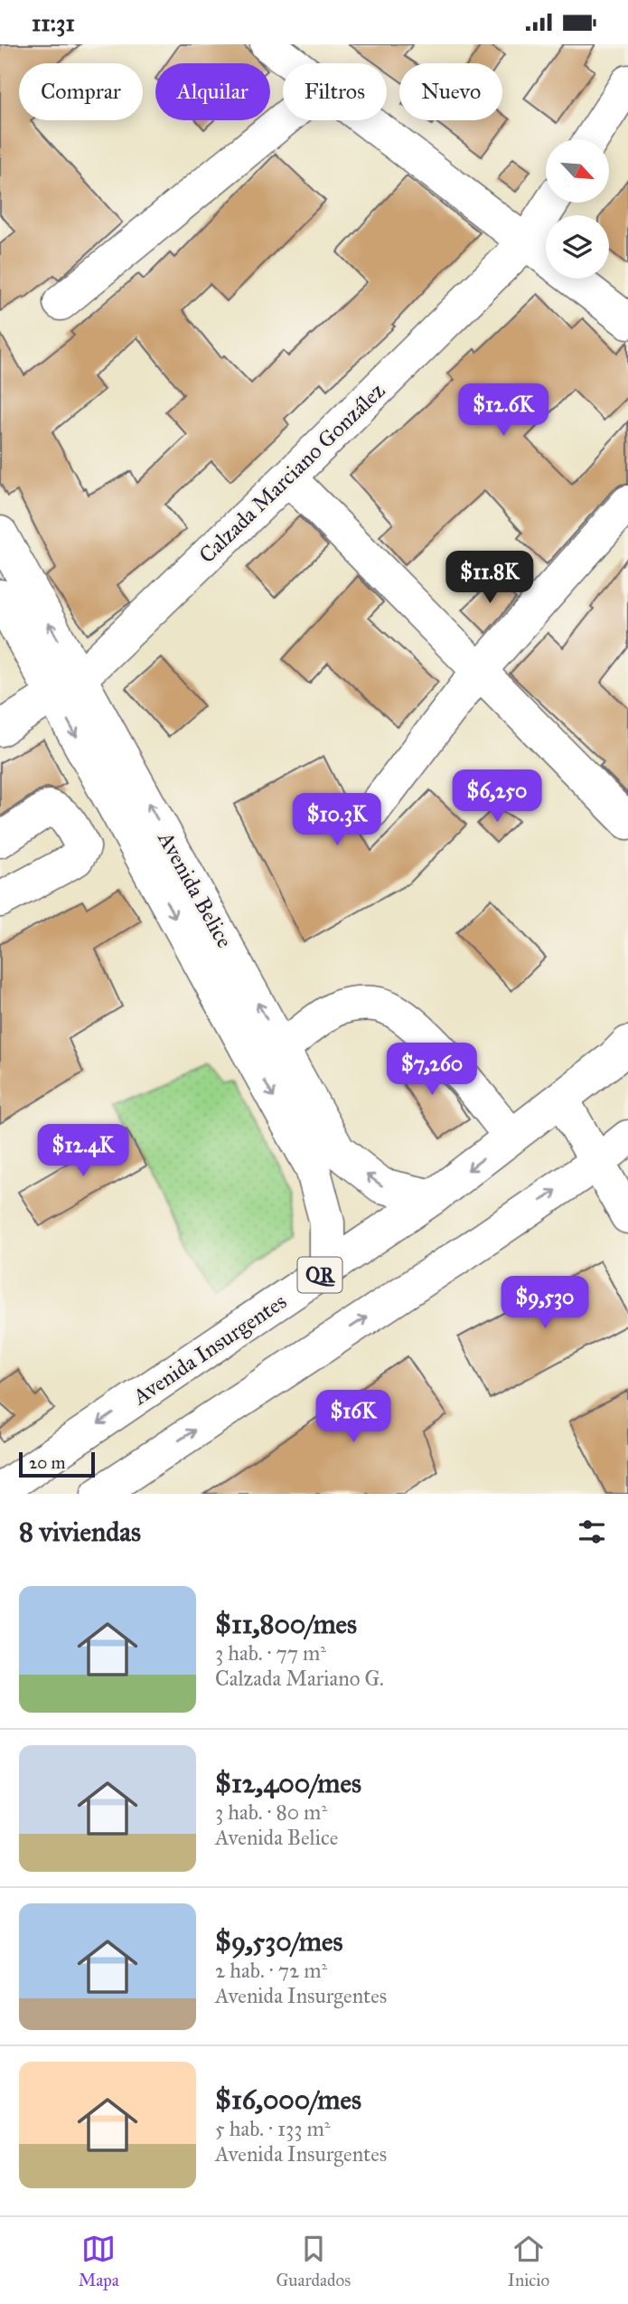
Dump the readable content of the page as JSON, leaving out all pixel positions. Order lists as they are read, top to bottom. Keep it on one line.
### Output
{"streets":{"main road":["Calzada Marciano González","Avenida Belice","QR","Avenida Insurgentes"]},"crossings":[["Calzada Marciano González","Avenida Belice"],["Avenida Belice","Avenida Insurgentes"]],"scale_bar":"20 m","north":"bottom right","page":{"status":"11:31","chip":["Comprar","Alquilar","Filtros","Nuevo"],"price":["$12.6K","$11.8K","$6,250","$10.3K","$7,260","$12.4K","$9,530","$16K"],"scale":"20 m","heading":"8 viviendas","list":[{"name":"$11,800/mes","note":"3 hab. · 77 m² · Calzada Mariano G."},{"name":"$12,400/mes","note":"3 hab. · 80 m² · Avenida Belice"},{"name":"$9,530/mes","note":"2 hab. · 72 m² · Avenida Insurgentes"},{"name":"$16,000/mes","note":"5 hab. · 133 m² · Avenida Insurgentes"}],"tabs":["Mapa","Guardados","Inicio"]}}
